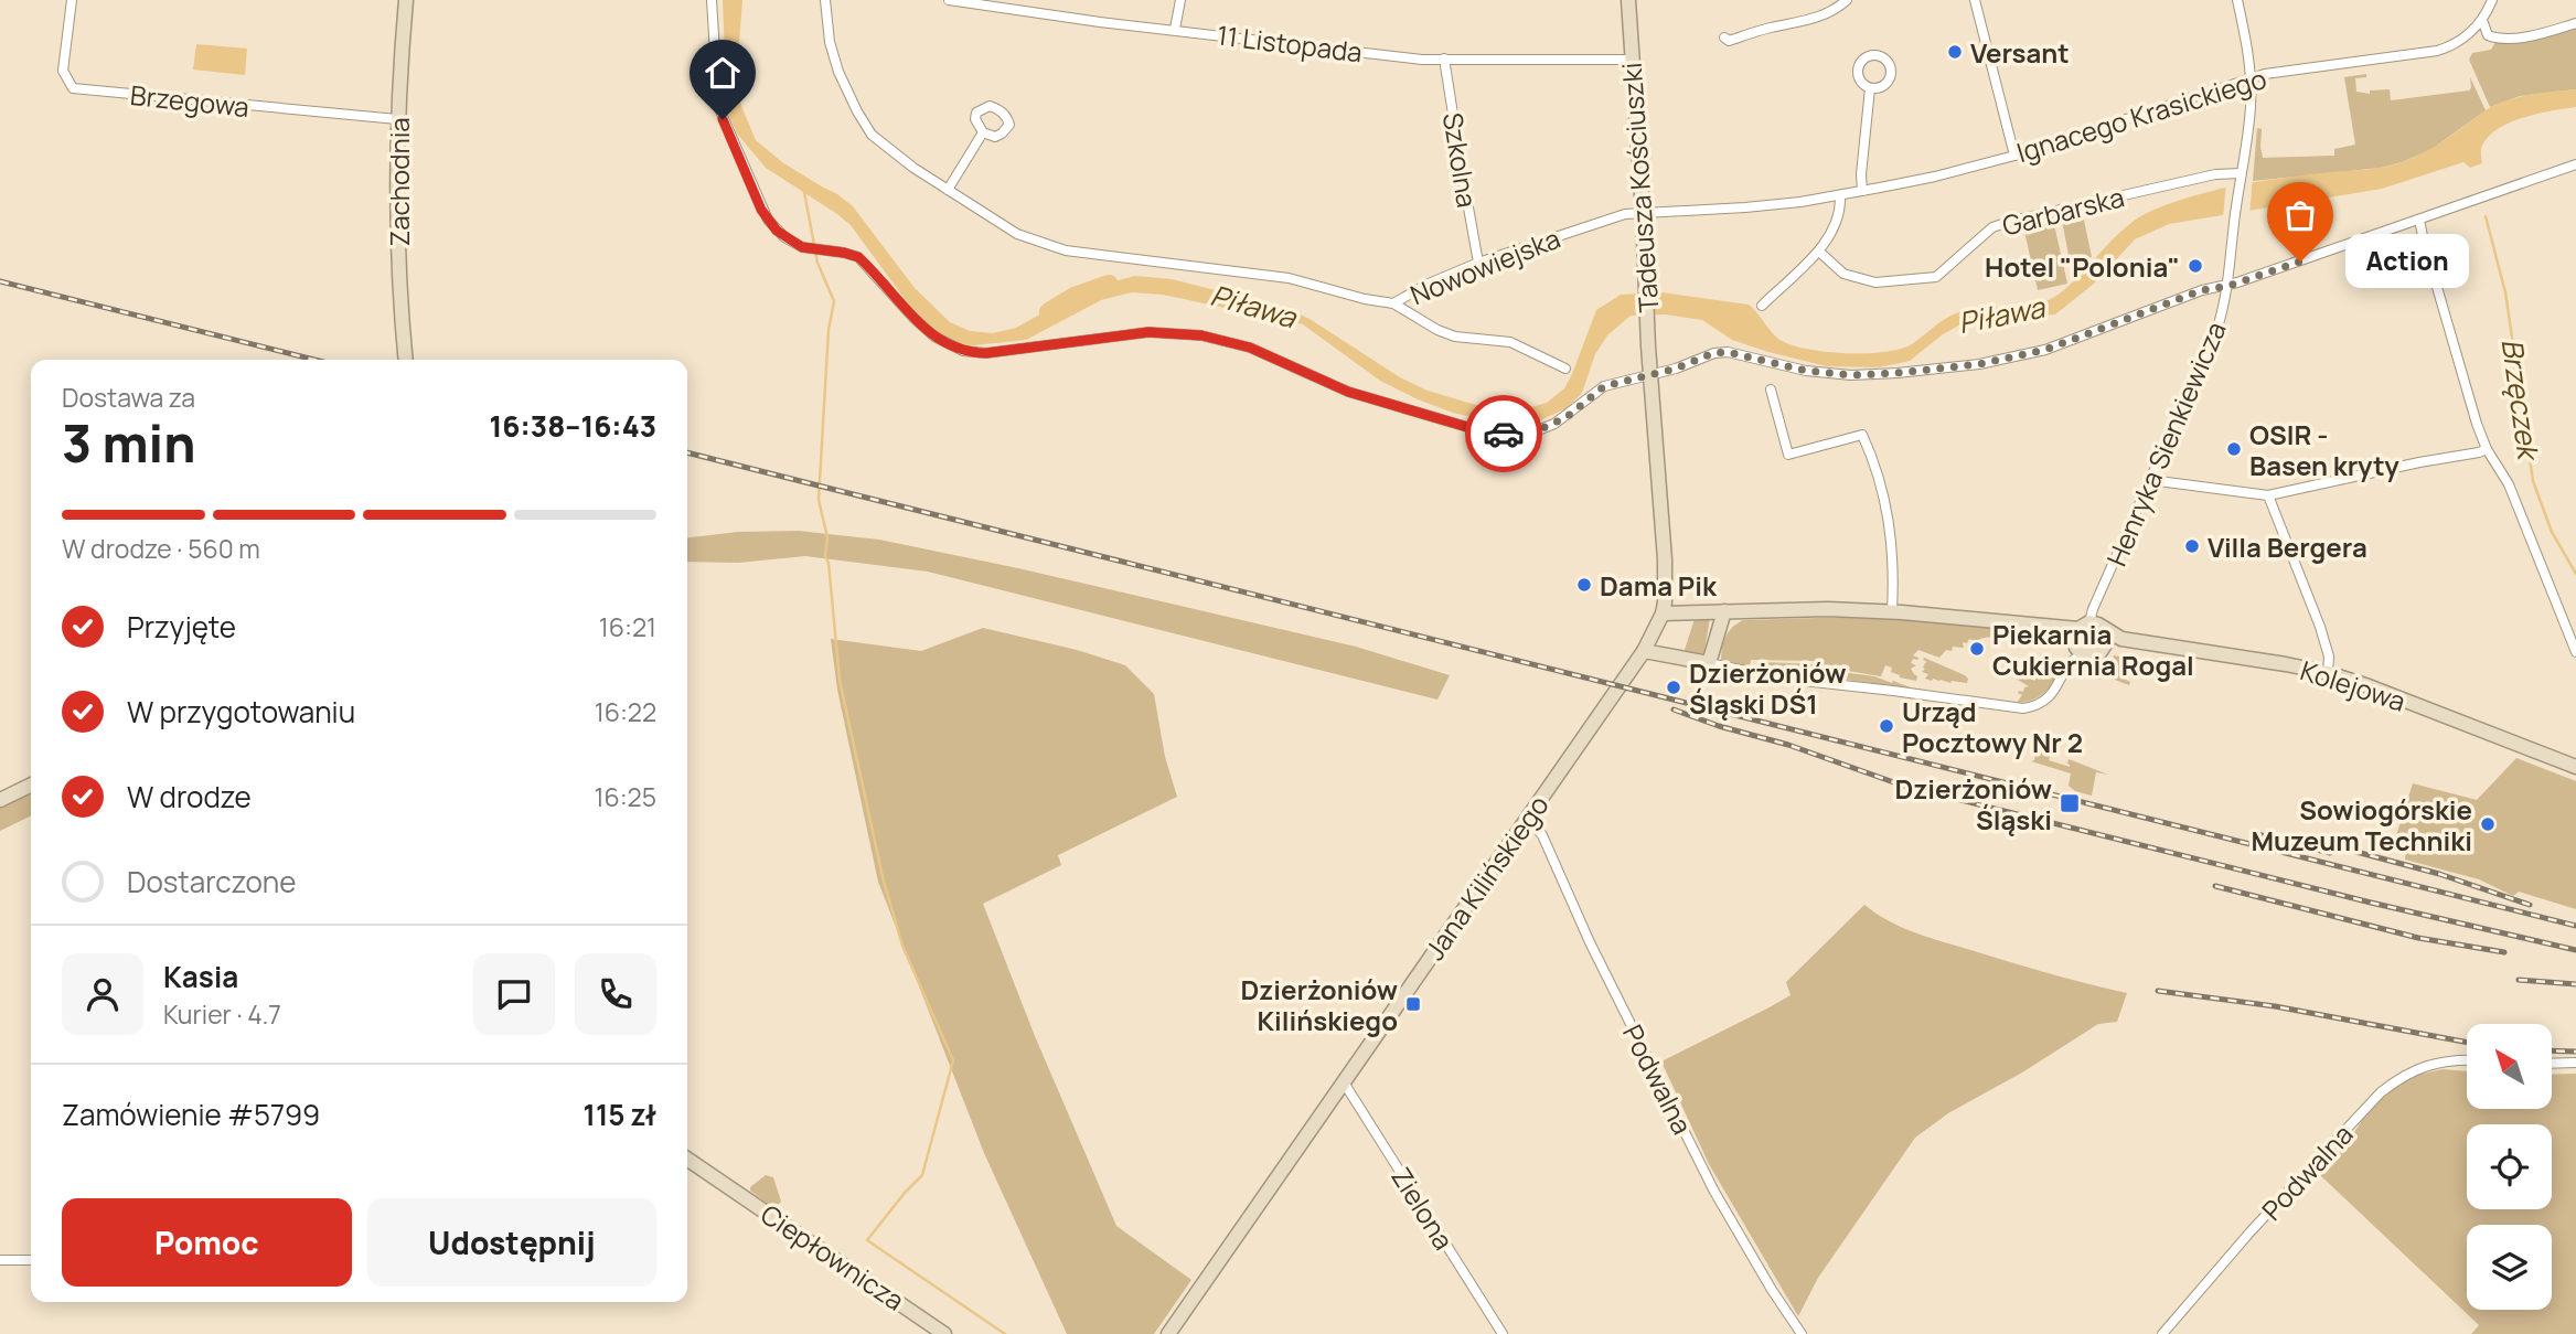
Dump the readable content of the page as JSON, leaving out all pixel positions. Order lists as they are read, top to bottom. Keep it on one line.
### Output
{"streets":{"street":["11 Listopada","Brzegowa","Ignacego Krasickiego","Szkolna","Zachodnia","Tadeusza Kościuszki","Garbarska","Nowowiejska","Henryka Sienkiewicza","Kolejowa","Jana Kilińskiego","Podwalna","Zielona","Ciepłownicza"]},"crossings":[["11 Listopada","Szkolna"],["11 Listopada","Tadeusza Kościuszki"],["Brzegowa","Zachodnia"],["Ignacego Krasickiego","Nowowiejska"],["Ignacego Krasickiego","Henryka Sienkiewicza"],["Szkolna","Nowowiejska"],["Tadeusza Kościuszki","Nowowiejska"],["Tadeusza Kościuszki","Jana Kilińskiego"],["Garbarska","Henryka Sienkiewicza"],["Henryka Sienkiewicza","Kolejowa"],["Jana Kilińskiego","Podwalna"],["Jana Kilińskiego","Zielona"]],"water":["Piława","Brzęczek"],"places":{"other":["Versant","Action","Hotel \"Polonia\"","OSIR - Basen kryty","Villa Bergera","Dama Pik","Piekarnia Cukiernia Rogal","Dzierżoniów Śląski DŚ1","Urząd Pocztowy Nr 2","Sowiogórskie Muzeum Techniki"],"transit":["Dzierżoniów Śląski","Dzierżoniów Kilińskiego"]},"north":"top left","page":{"bubble":"Action","heading":["3 min","Dostawa za","16:38–16:43"],"panel":["Kasia","Kurier · 4.7","Zamówienie #5799","115 zł"],"bar":"W drodze · 560 m","list":[["Przyjęte","16:21"],["W przygotowaniu","16:22"],["W drodze","16:25"],"Dostarczone"],"buttons":["Pomoc","Udostępnij"]}}
